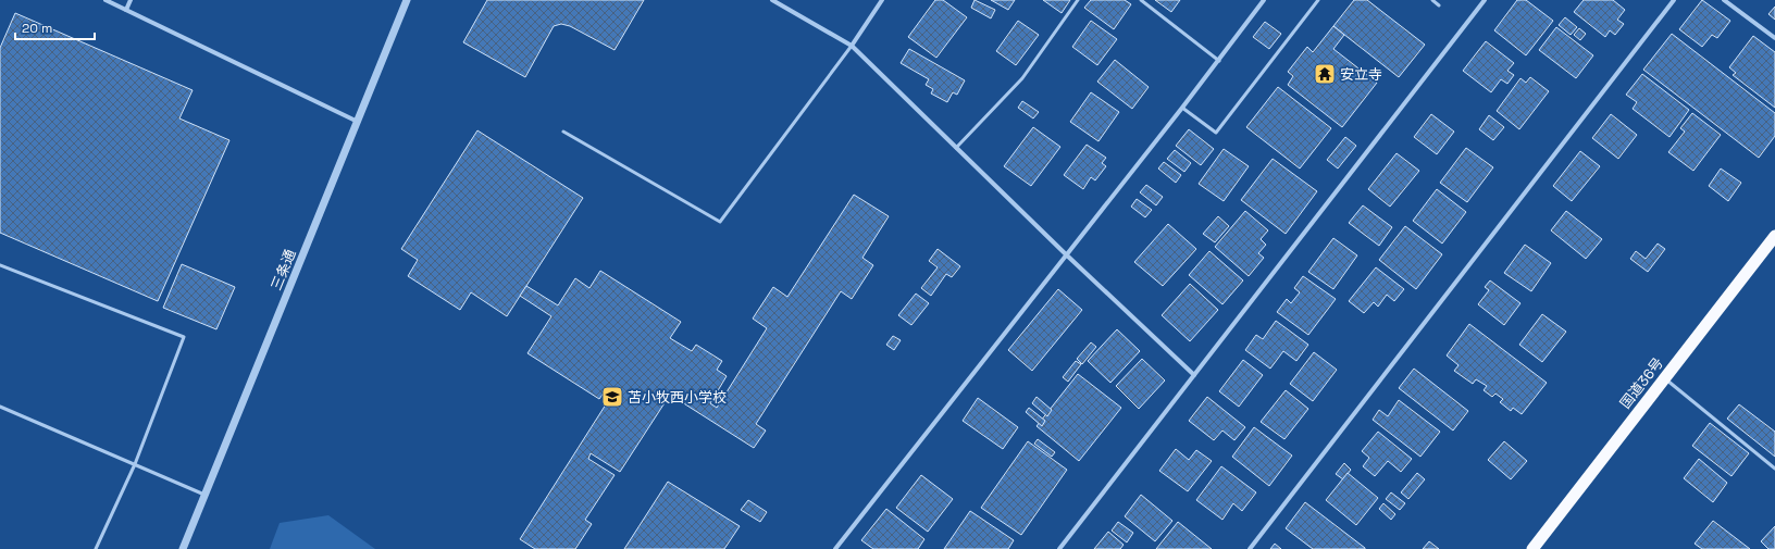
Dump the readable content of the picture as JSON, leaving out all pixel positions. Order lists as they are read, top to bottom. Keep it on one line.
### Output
{"streets":{"highway":["国道36号"],"street":["三条通"]},"places":{"temple":["安立寺"],"school or university":["苫小牧西小学校"]},"scale_bar":"20 m"}
